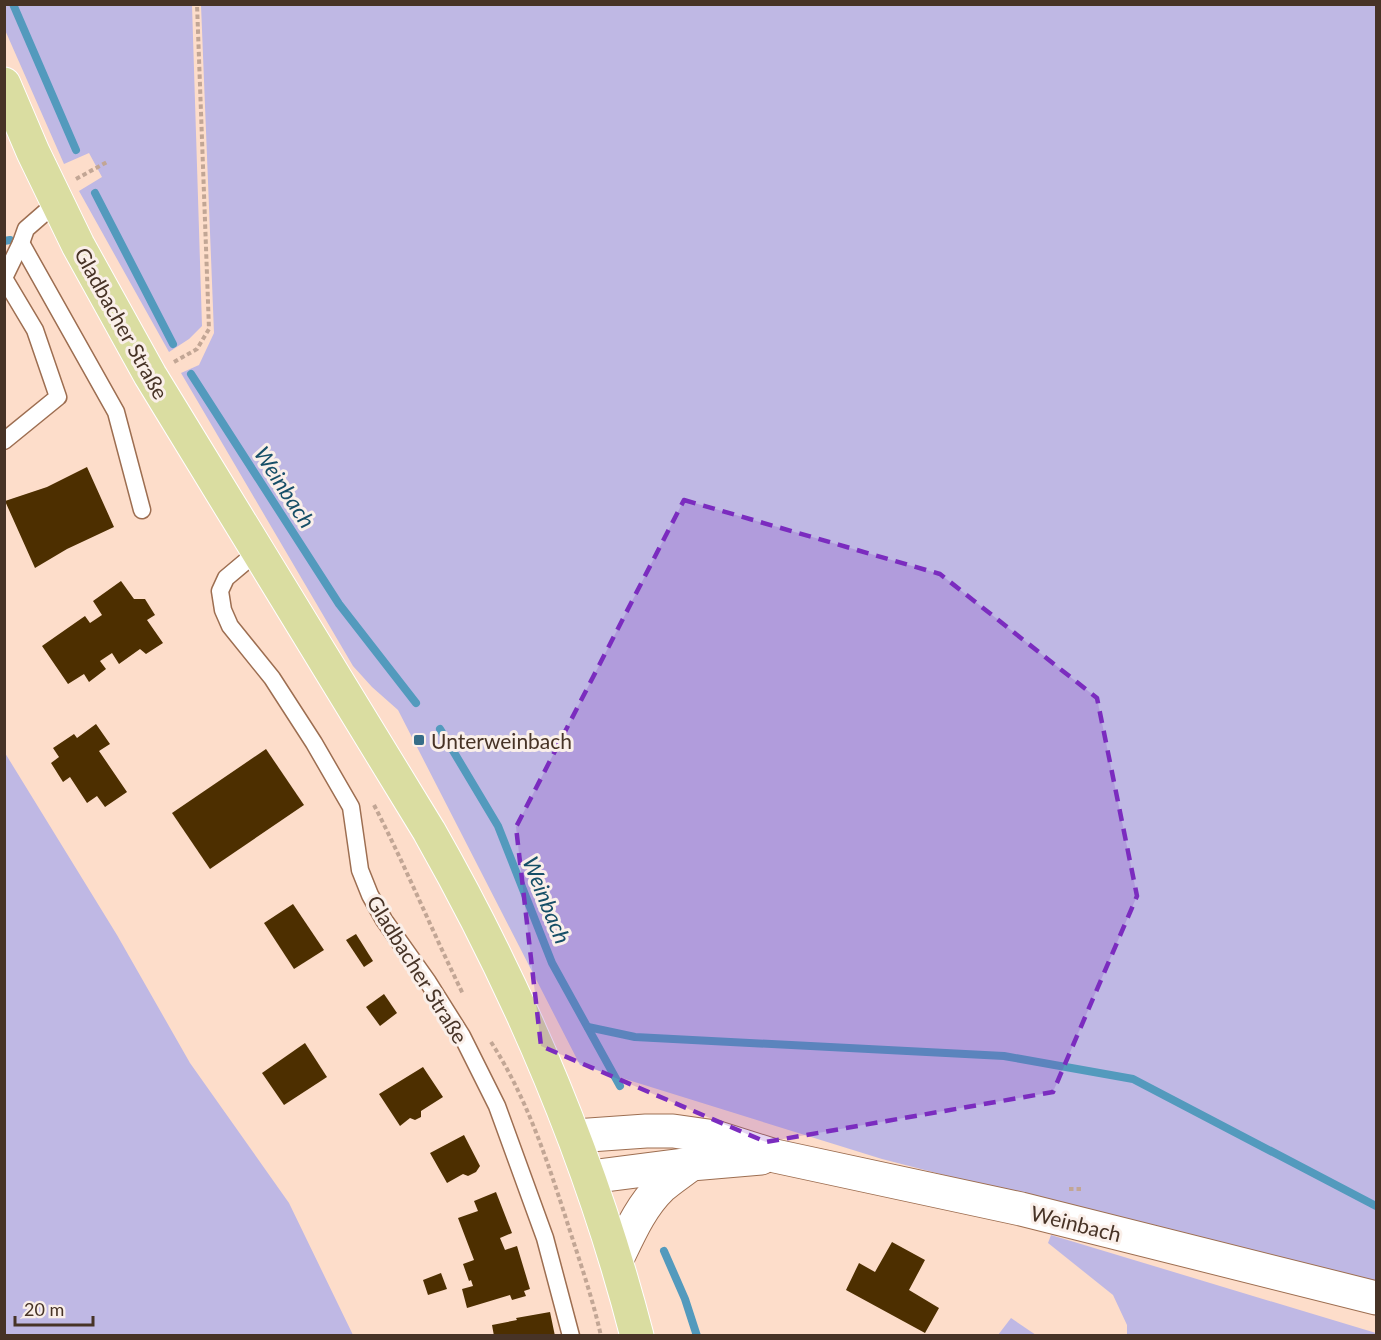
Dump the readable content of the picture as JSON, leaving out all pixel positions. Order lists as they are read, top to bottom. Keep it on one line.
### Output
{"streets":{"main road":["Gladbacher Straße","Weinbach"]},"crossings":[["Gladbacher Straße","Weinbach"]],"water":["Weinbach"],"places":{"transit":["Unterweinbach"]},"scale_bar":"20 m"}
